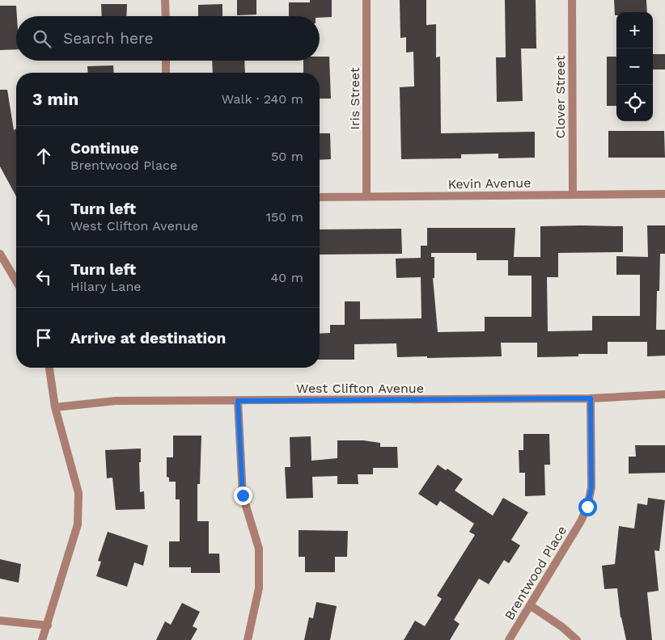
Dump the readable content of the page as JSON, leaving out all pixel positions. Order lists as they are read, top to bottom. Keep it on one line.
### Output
{"streets":{"street":["Clover Street","Iris Street","Kevin Avenue","West Clifton Avenue","Brentwood Place"]},"crossings":[["Clover Street","Kevin Avenue"],["Iris Street","Kevin Avenue"],["West Clifton Avenue","Brentwood Place"]],"page":{"map_buttons":["+","−"],"search":"Search here","heading":["3 min","Walk · 240 m"],"list":[["Continue","Brentwood Place","50 m"],["Turn left","West Clifton Avenue","150 m"],["Turn left","Hilary Lane","40 m"],"Arrive at destination"]}}
